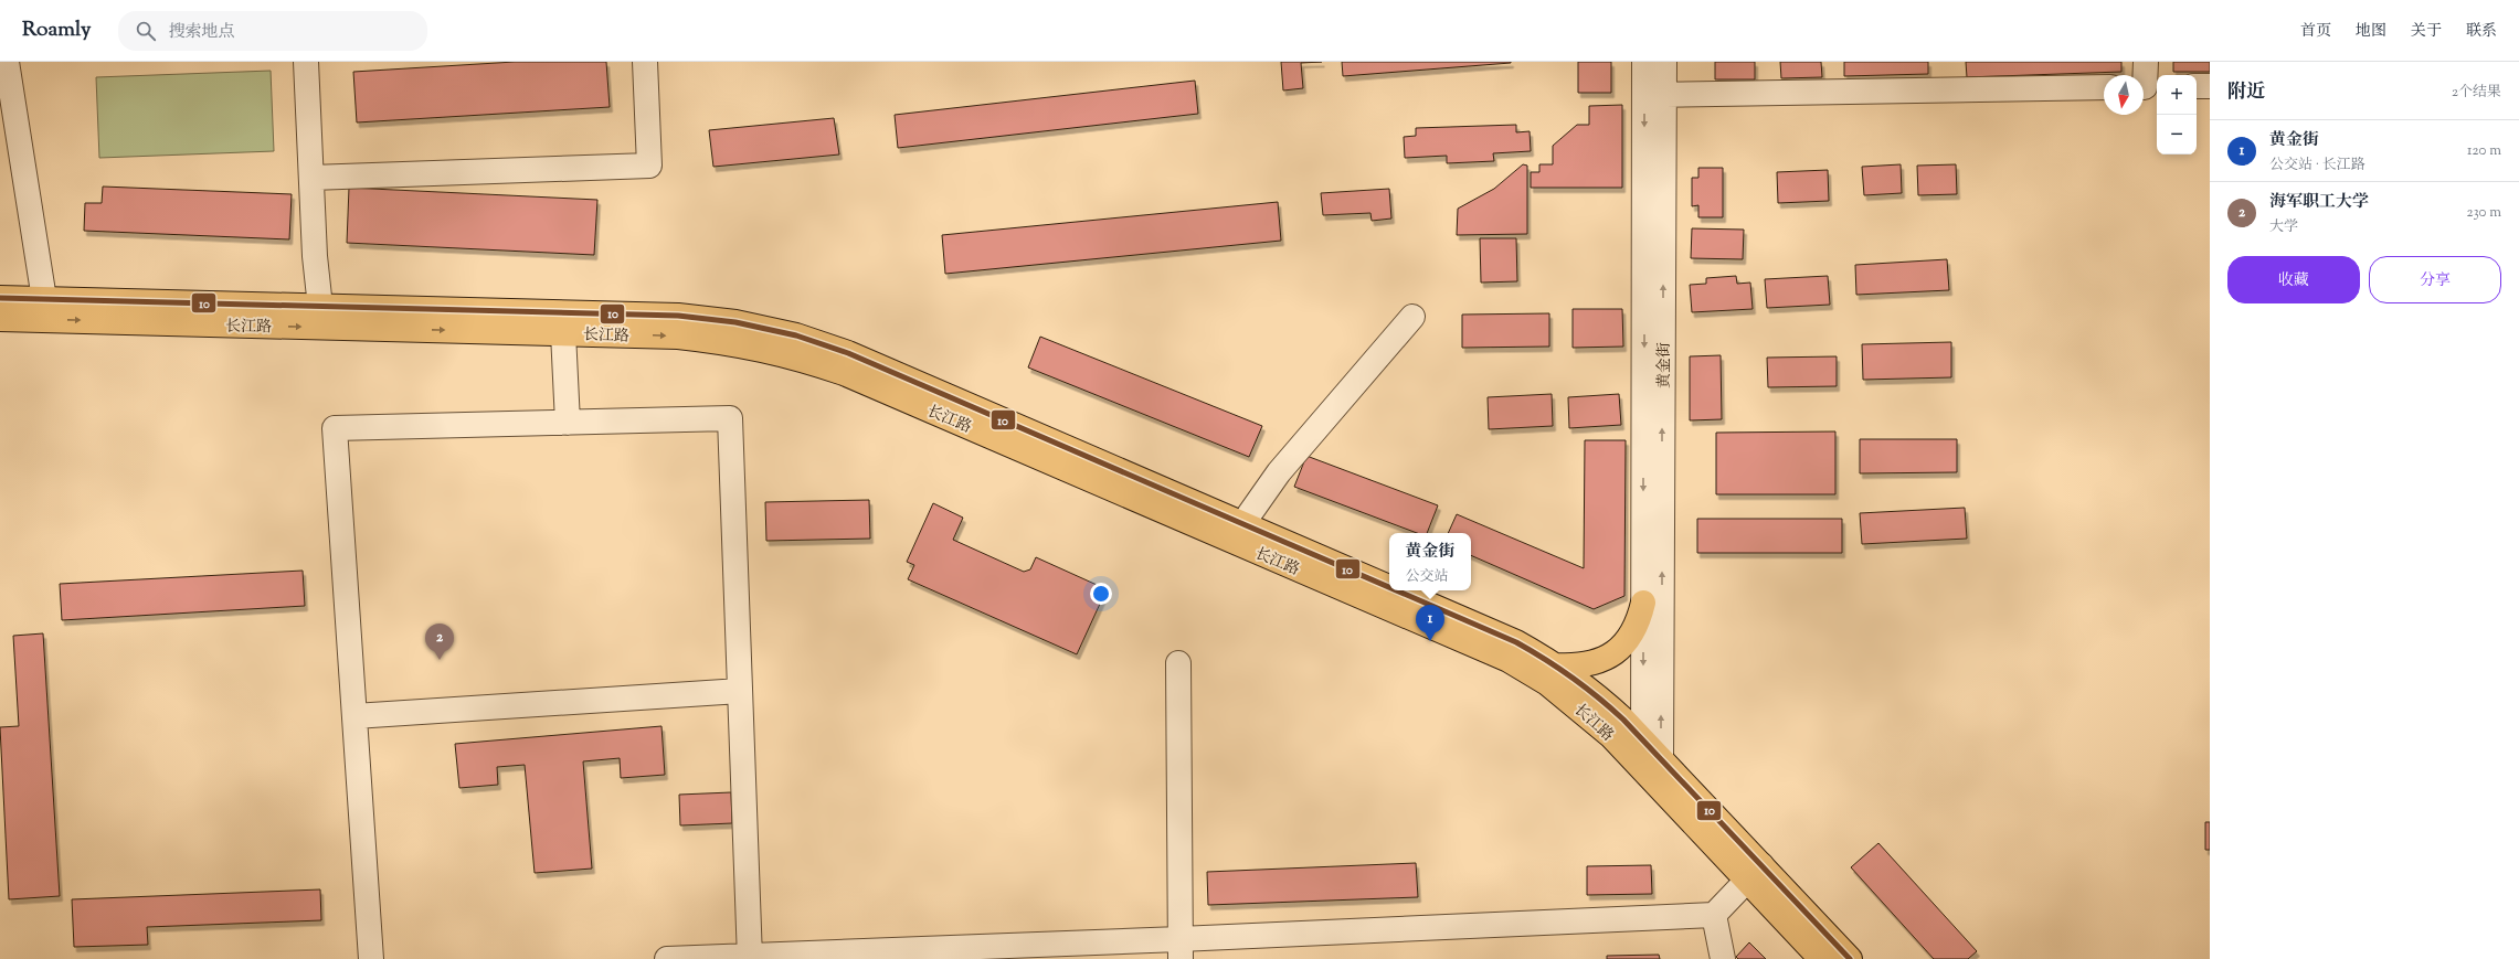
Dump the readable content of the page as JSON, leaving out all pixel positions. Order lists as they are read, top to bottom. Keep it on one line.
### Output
{"streets":{"highway":["长江路"],"street":["黄金街"]},"crossings":[["长江路","黄金街"]],"lines":["transit line 10"],"north":"bottom","page":{"header":"Roamly","search":"搜索地点","nav":["首页","地图","关于","联系"],"heading":["附近","2个结果"],"map_buttons":["+","−"],"list":[{"mark":"1","name":"黄金街","note":"公交站 · 长江路","value":"120 m"},{"mark":"2","name":"海军职工大学","note":"大学","value":"230 m"}],"buttons":["收藏","分享"],"popup":["黄金街","公交站"],"pins":["1","2"]}}
